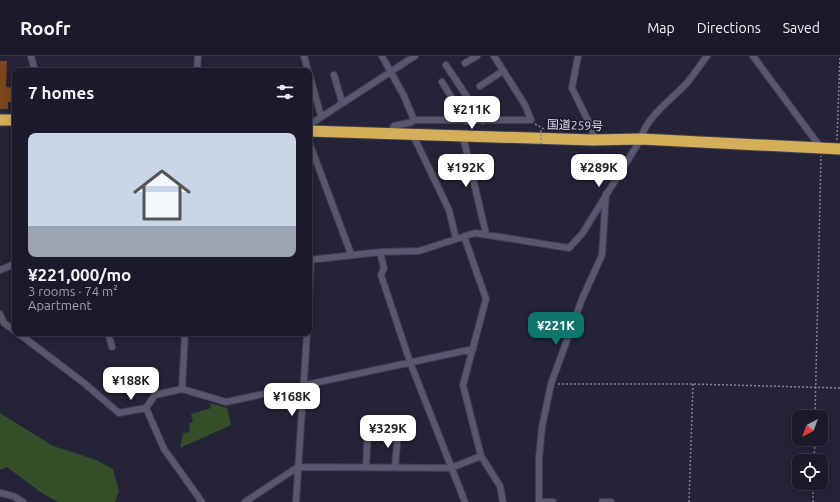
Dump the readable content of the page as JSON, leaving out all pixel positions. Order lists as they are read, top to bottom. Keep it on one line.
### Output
{"streets":{"highway":["国道259号"]},"north":"bottom left","page":{"header":"Roofr","nav":["Map","Directions","Saved"],"heading":"7 homes","price":["¥211K","¥192K","¥289K","¥221K","¥188K","¥168K","¥329K"],"list":[{"name":"¥221,000/mo","note":"3 rooms · 74 m² · Apartment"}]}}
